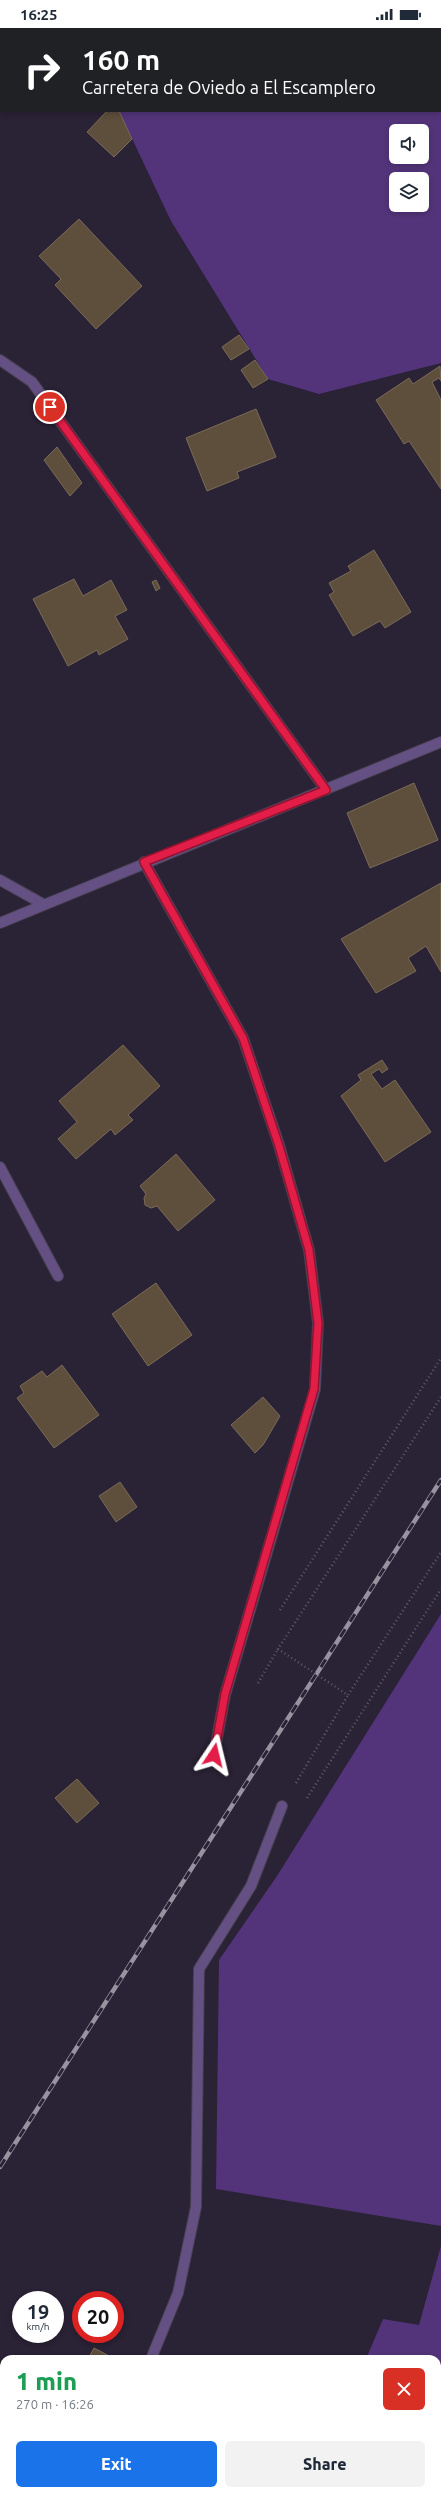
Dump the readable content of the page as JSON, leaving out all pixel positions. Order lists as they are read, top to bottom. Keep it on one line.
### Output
{"page":{"status":"16:25","turn":["160 m","Carretera de Oviedo a El Escamplero"],"speed":"19 km/h","limit":"20","heading":["1 min","270 m · 16:26"],"buttons":["Exit","Share"]}}
